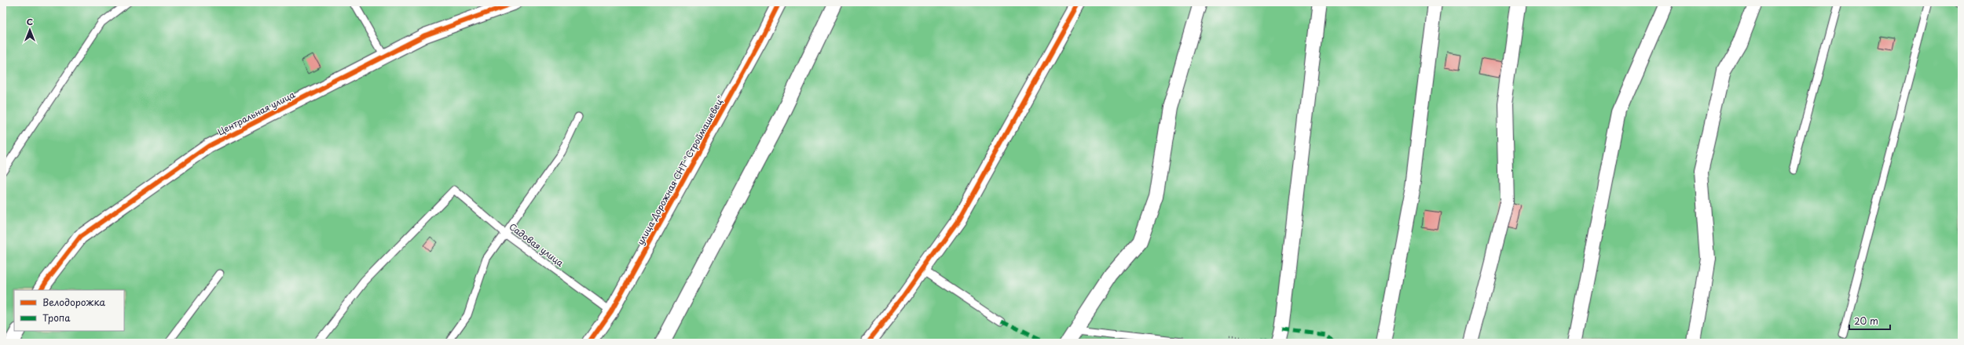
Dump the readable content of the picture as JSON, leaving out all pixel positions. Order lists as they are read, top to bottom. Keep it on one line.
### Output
{"streets":{"street":["Центральная улица","улица Дорожная СНТ \"Строймашевец\""],"lane":["Садовая улица"]},"crossings":[["улица Дорожная СНТ \"Строймашевец\"","Садовая улица"]],"legend":["Велодорожка","Тропа"],"scale_bar":"20 m","north":"top"}
